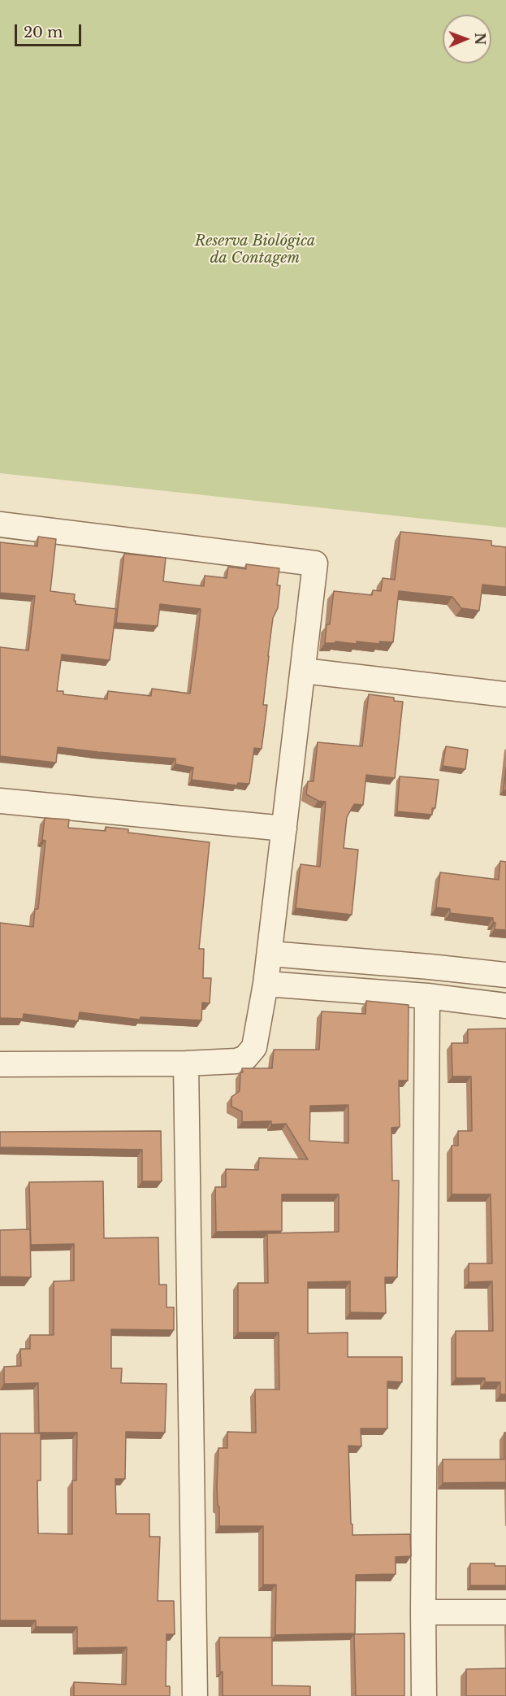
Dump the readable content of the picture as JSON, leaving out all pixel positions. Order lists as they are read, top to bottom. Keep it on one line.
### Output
{"parks":["Reserva Biológica da Contagem"],"scale_bar":"20 m","north":"right"}
